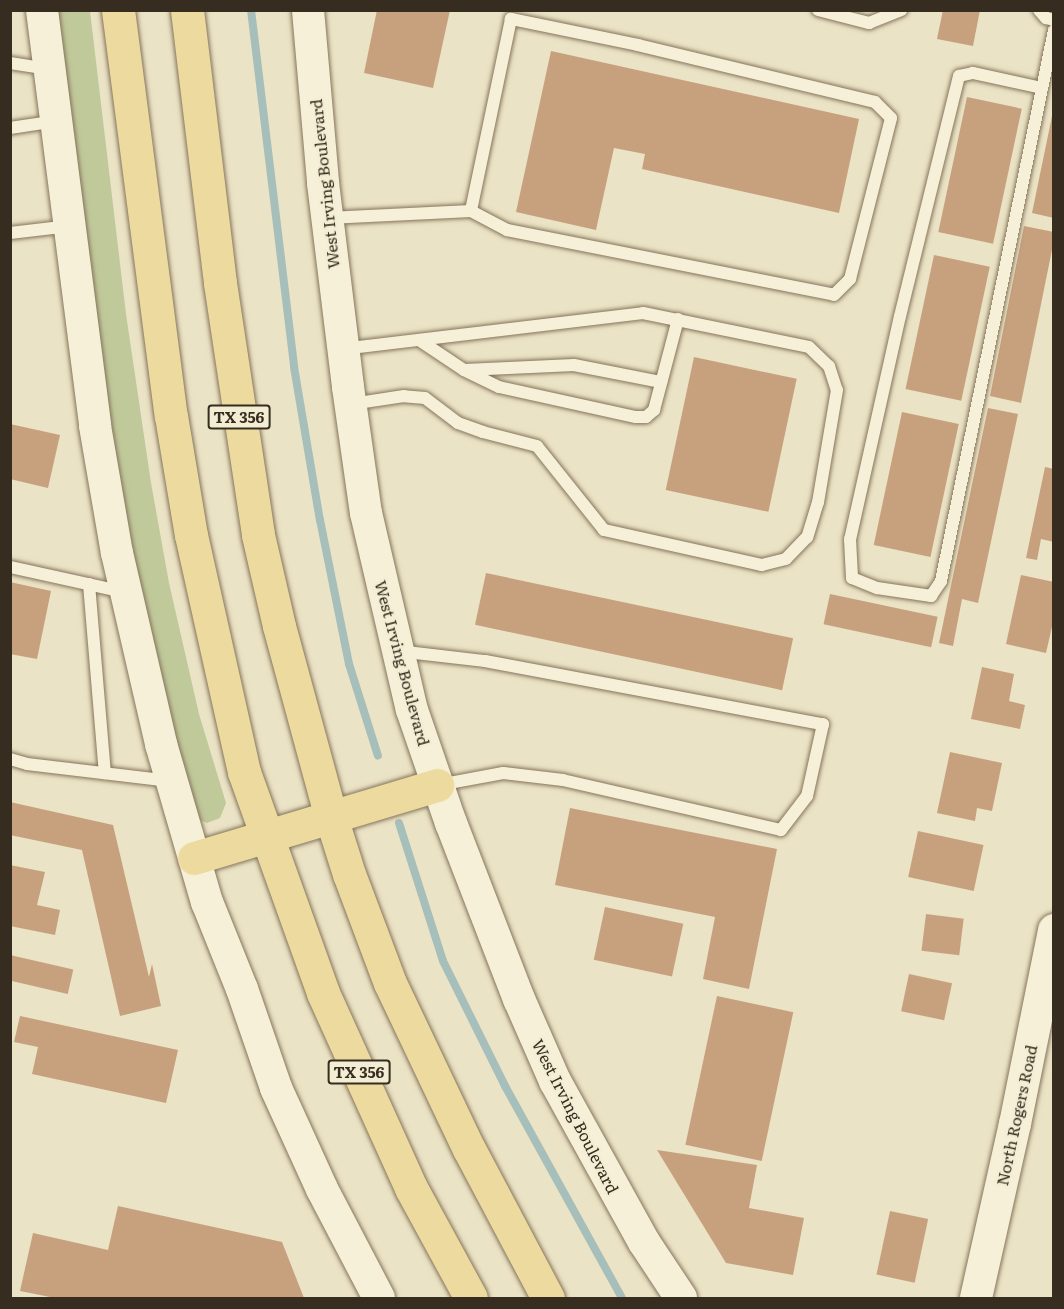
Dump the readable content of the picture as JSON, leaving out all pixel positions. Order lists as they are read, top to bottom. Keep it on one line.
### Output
{"streets":{"main road":["TX 356"],"street":["West Irving Boulevard","North Rogers Road"]}}
